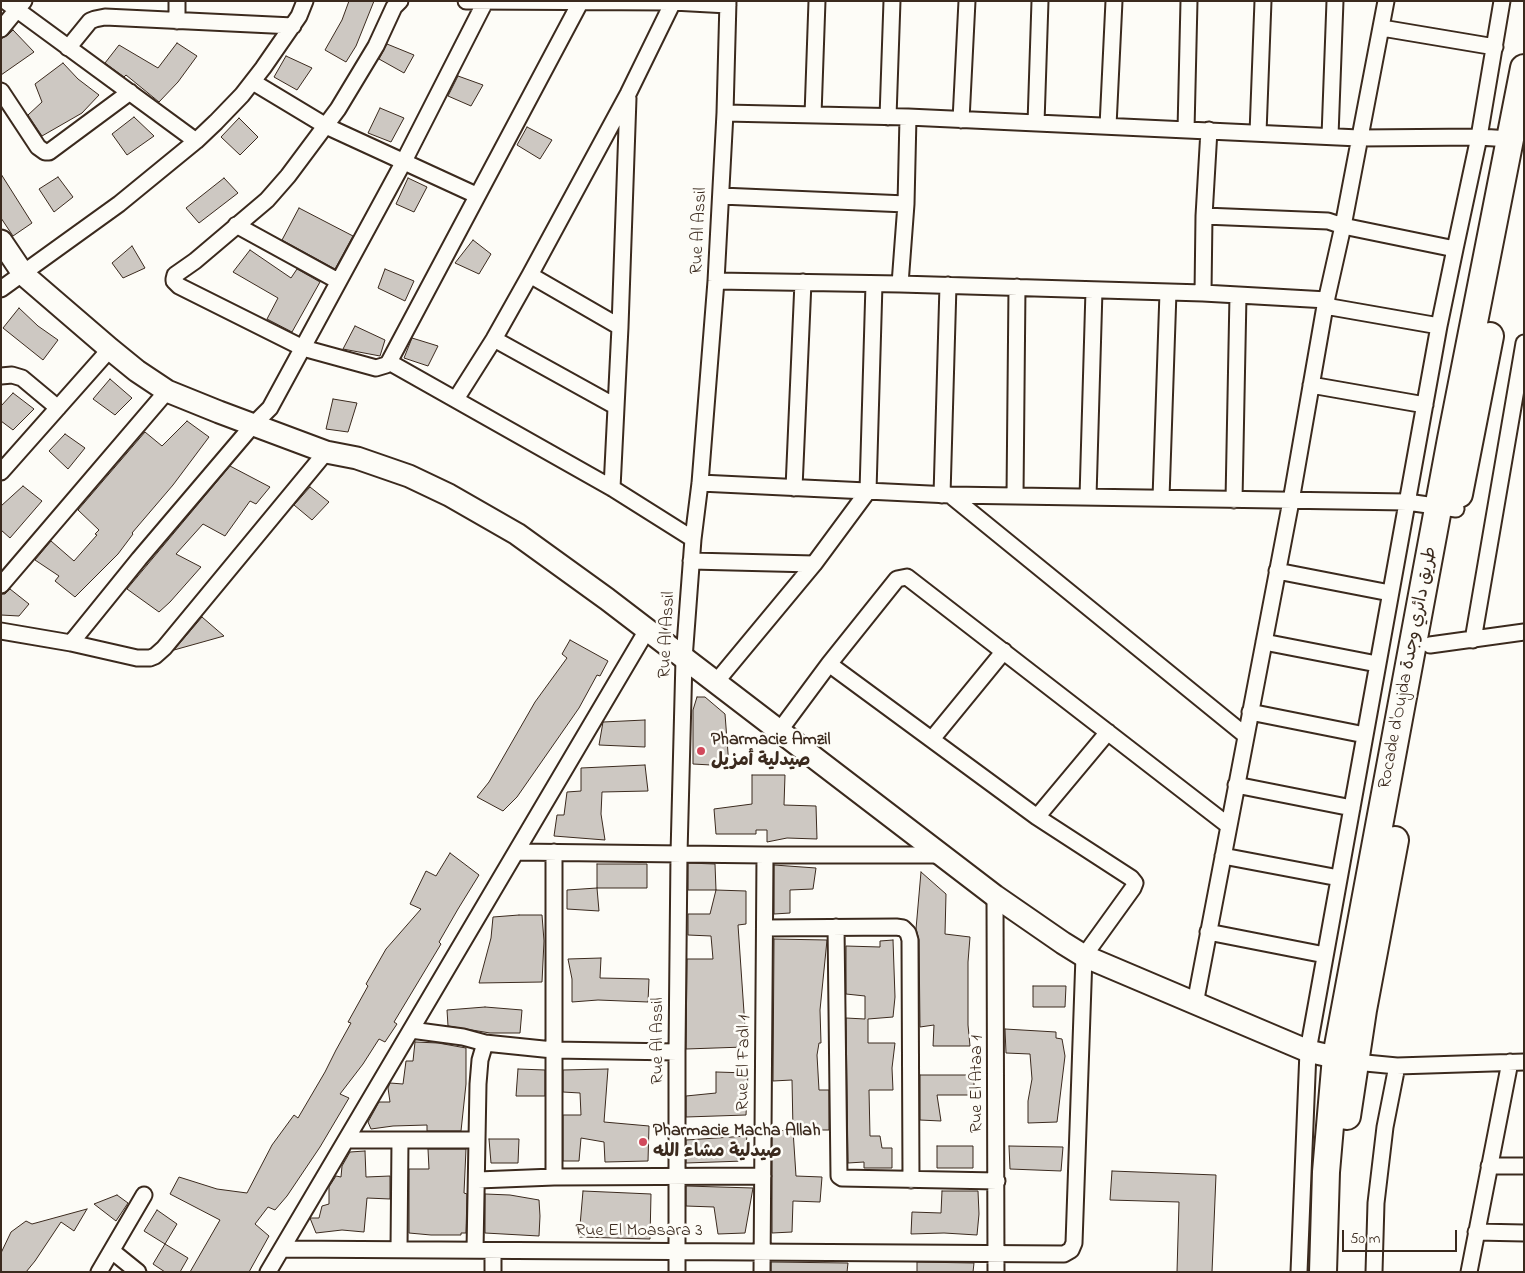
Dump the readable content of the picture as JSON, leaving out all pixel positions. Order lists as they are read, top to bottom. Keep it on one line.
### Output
{"streets":{"highway":["Rocade d'Oujda طريق دائري وجدة"],"street":["Rue Al Assil","Rue El Fadl 1","Rue El Ataa 1","Rue El Moasara 3"]},"crossings":[["Rue Al Assil","Rue El Moasara 3"],["Rue El Fadl 1","Rue El Moasara 3"],["Rue El Ataa 1","Rue El Moasara 3"]],"places":["Pharmacie Amzil صيدلية أمزيل","Pharmacie Macha Allah صيدلية مشاء الله"],"scale_bar":"50 m"}
